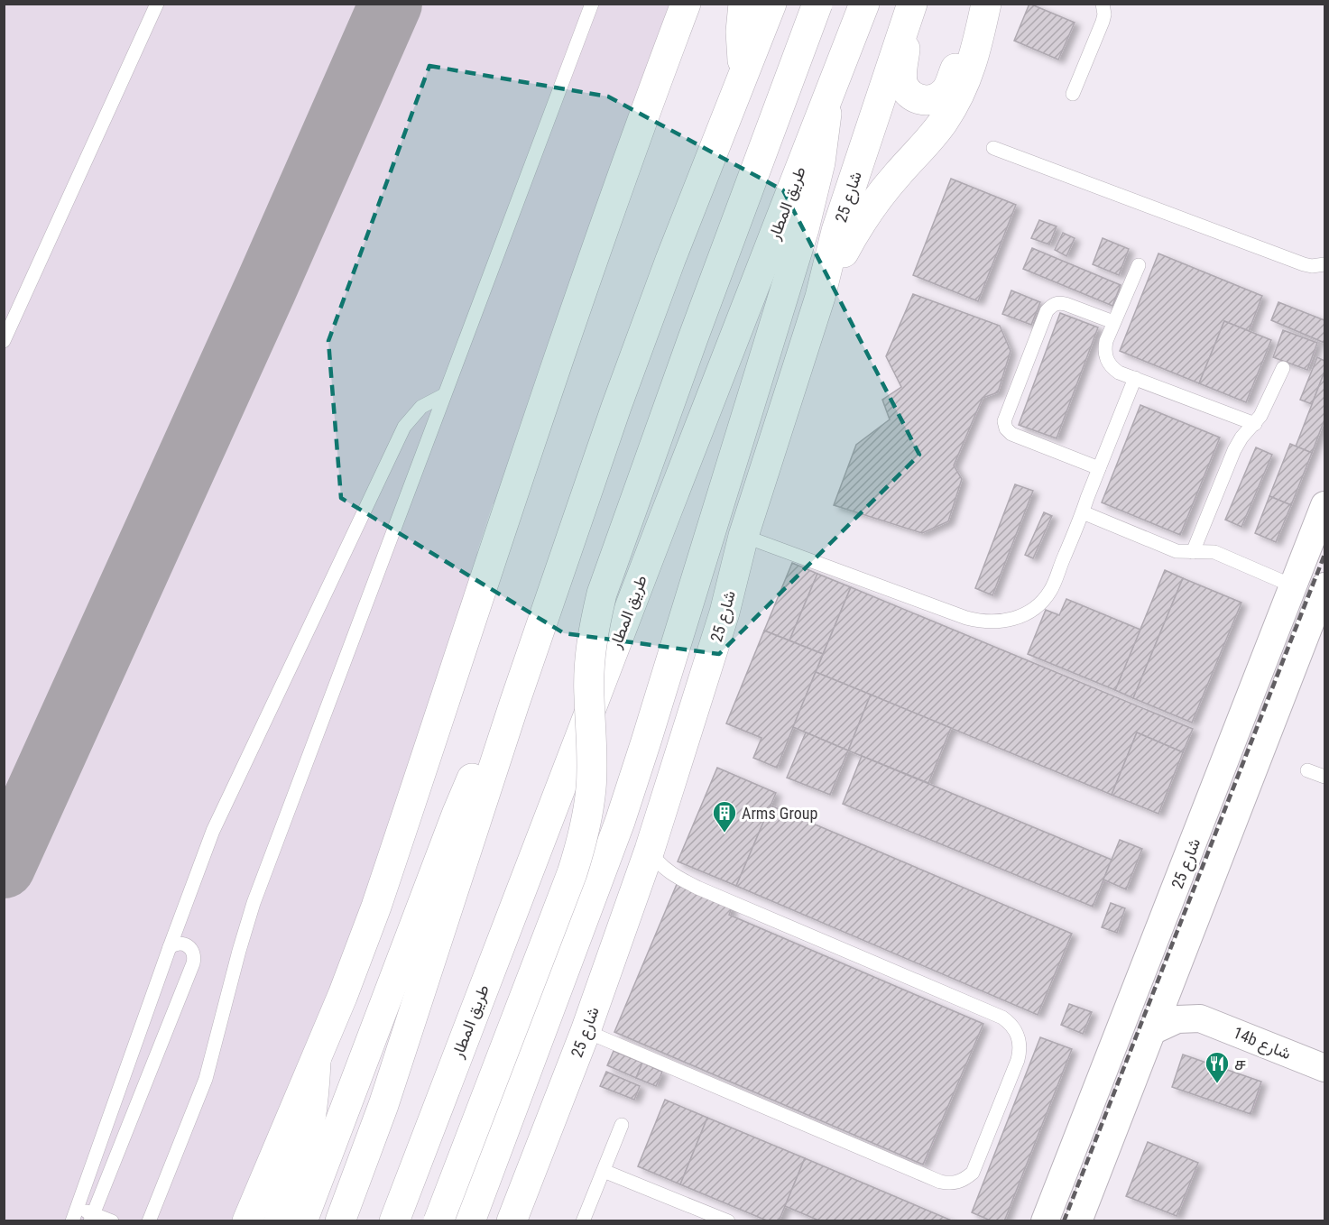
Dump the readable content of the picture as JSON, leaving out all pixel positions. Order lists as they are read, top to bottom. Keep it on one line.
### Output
{"streets":{"main road":["شارع 25","طريق المطار"],"street":["14b شارع"]},"crossings":[["شارع 25","14b شارع"]],"places":{"building":["Arms Group"],"restaurant":["ச"]}}
